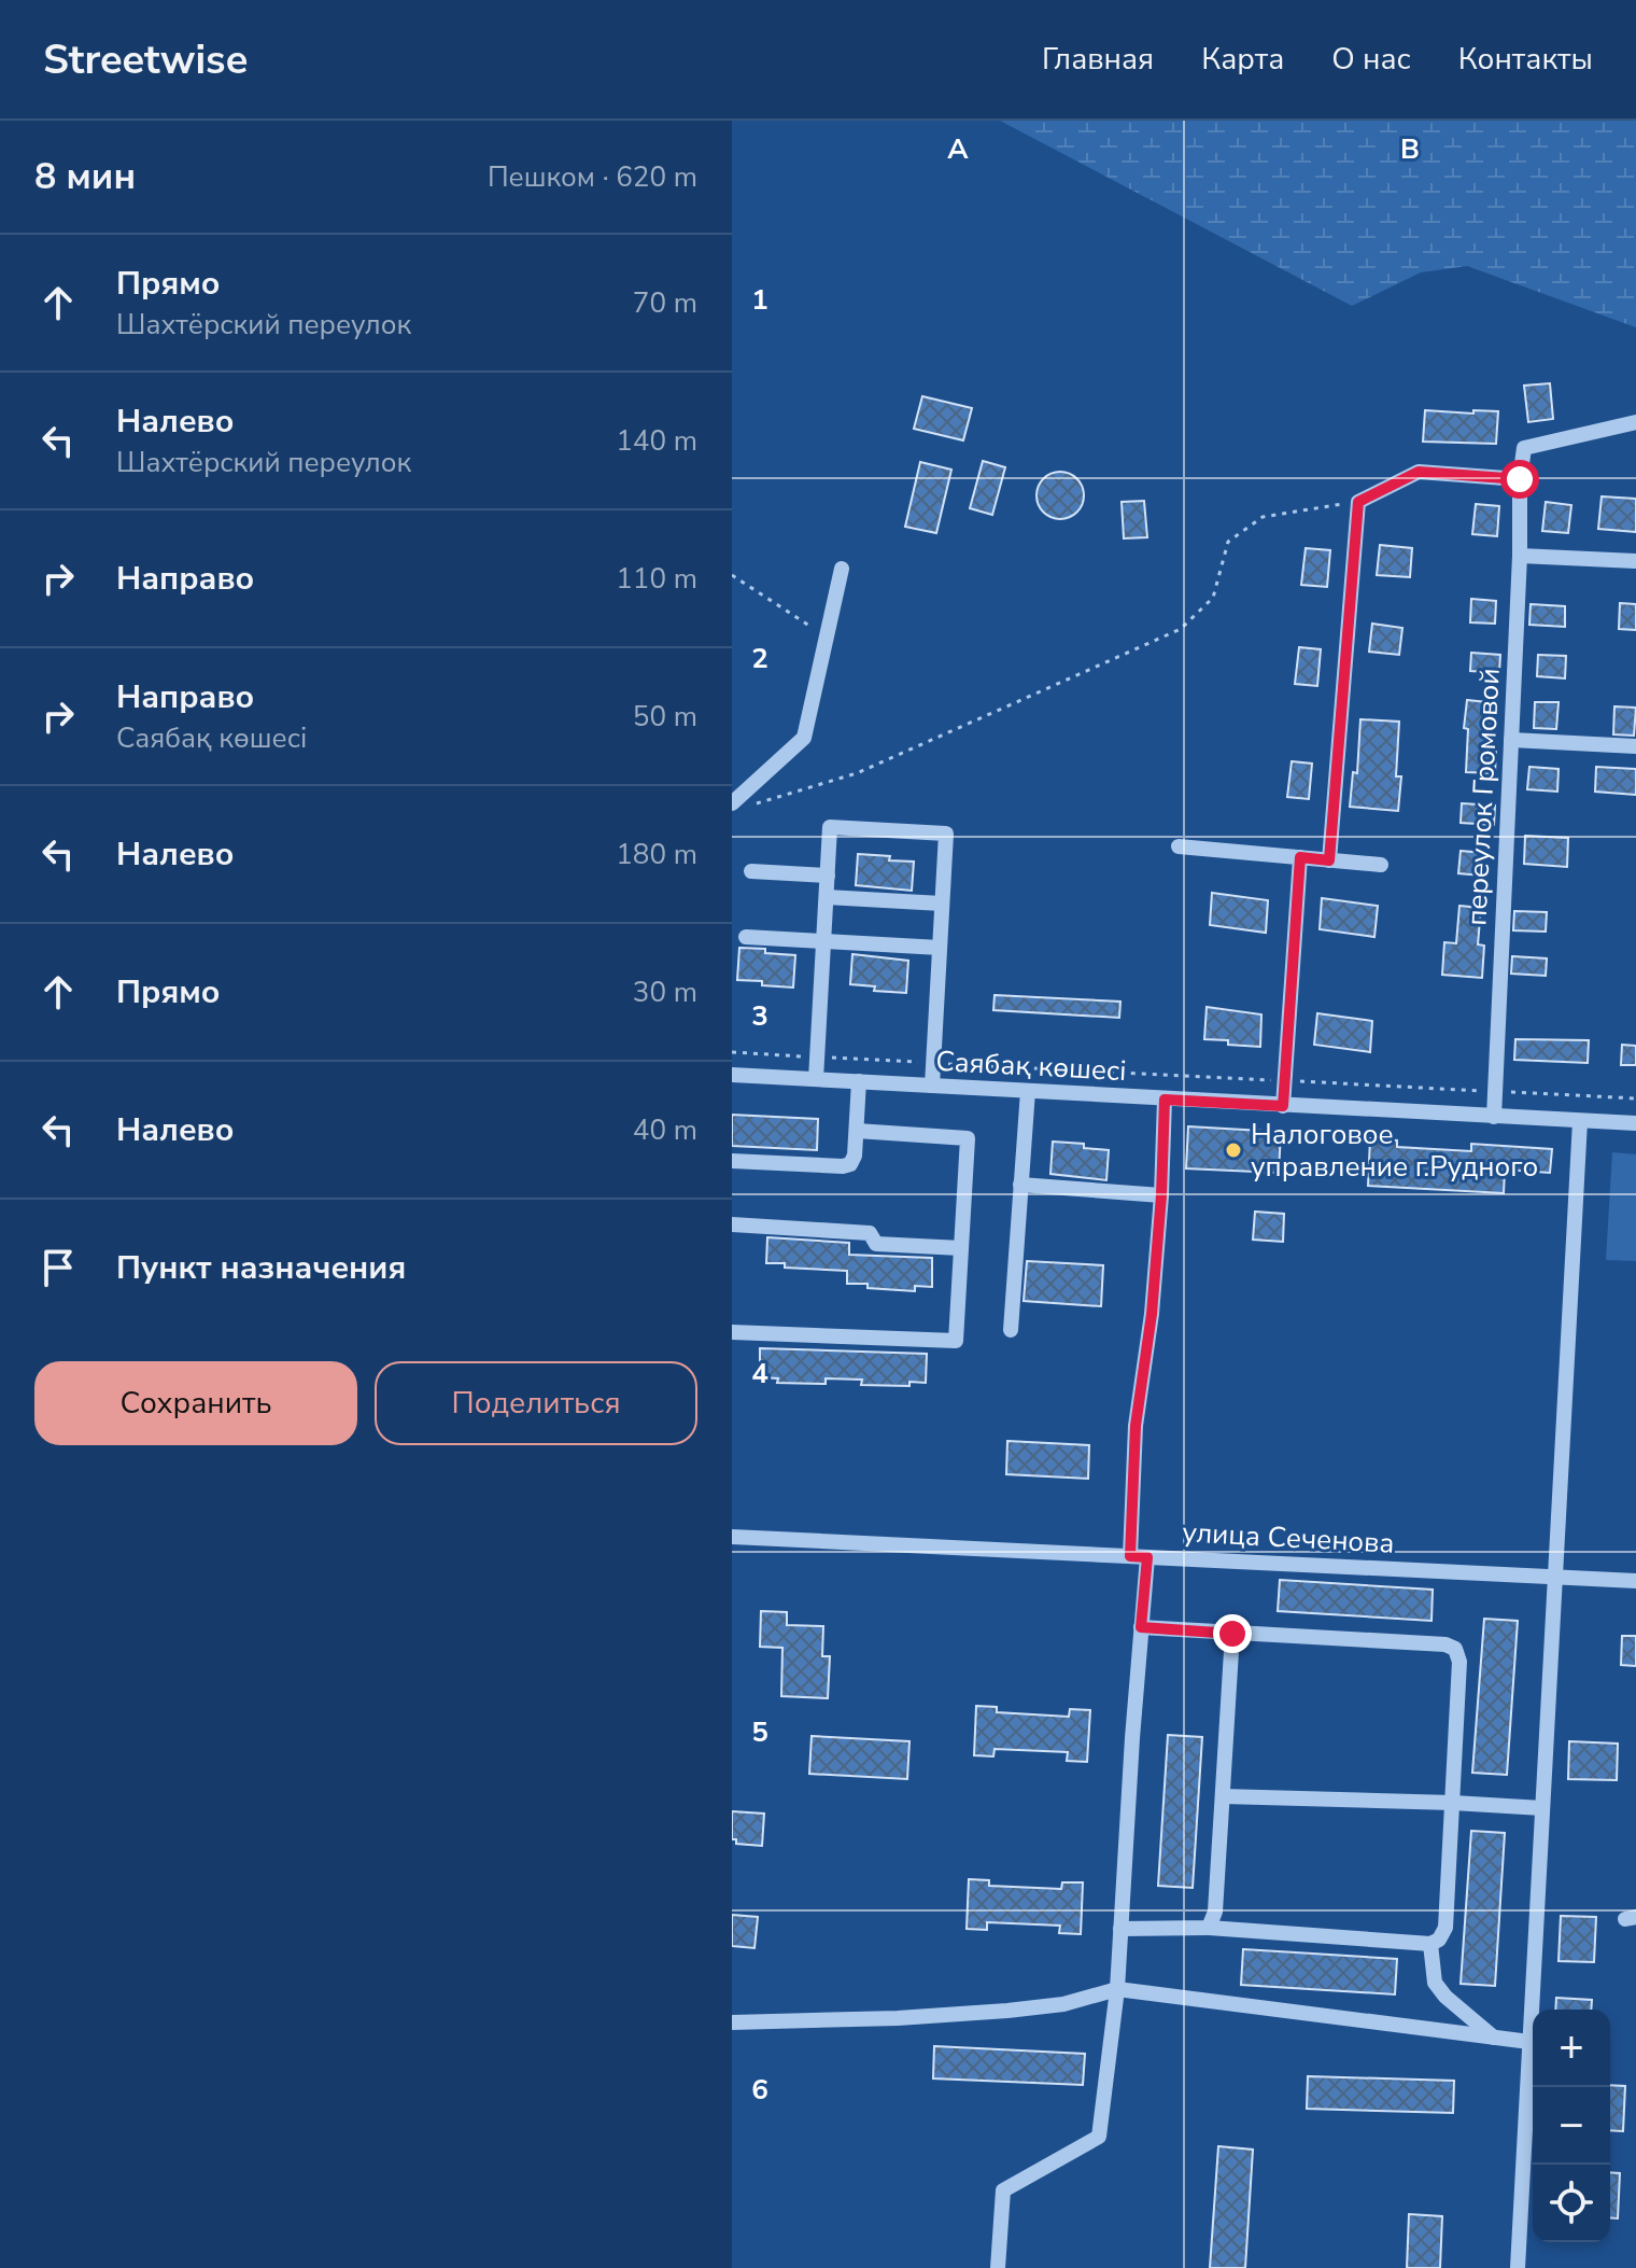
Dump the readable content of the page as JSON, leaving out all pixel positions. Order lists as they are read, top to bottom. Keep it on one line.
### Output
{"streets":{"street":["переулок Громовой","Саябақ көшесі","улица Сеченова"]},"crossings":[["переулок Громовой","Саябақ көшесі"]],"places":["Налоговое управление г.Рудного"],"page":{"header":"Streetwise","nav":["Главная","Карта","О нас","Контакты"],"heading":["8 мин","Пешком · 620 m"],"list":[["Прямо","Шахтёрский переулок","70 m"],["Налево","Шахтёрский переулок","140 m"],["Направо","110 m"],["Направо","Саябақ көшесі","50 m"],["Налево","180 m"],["Прямо","30 m"],["Налево","40 m"],"Пункт назначения"],"buttons":["Сохранить","Поделиться"],"map_buttons":["+","−"]},"grid":{"columns":["A","B"],"rows":["1","2","3","4","5","6"]}}
